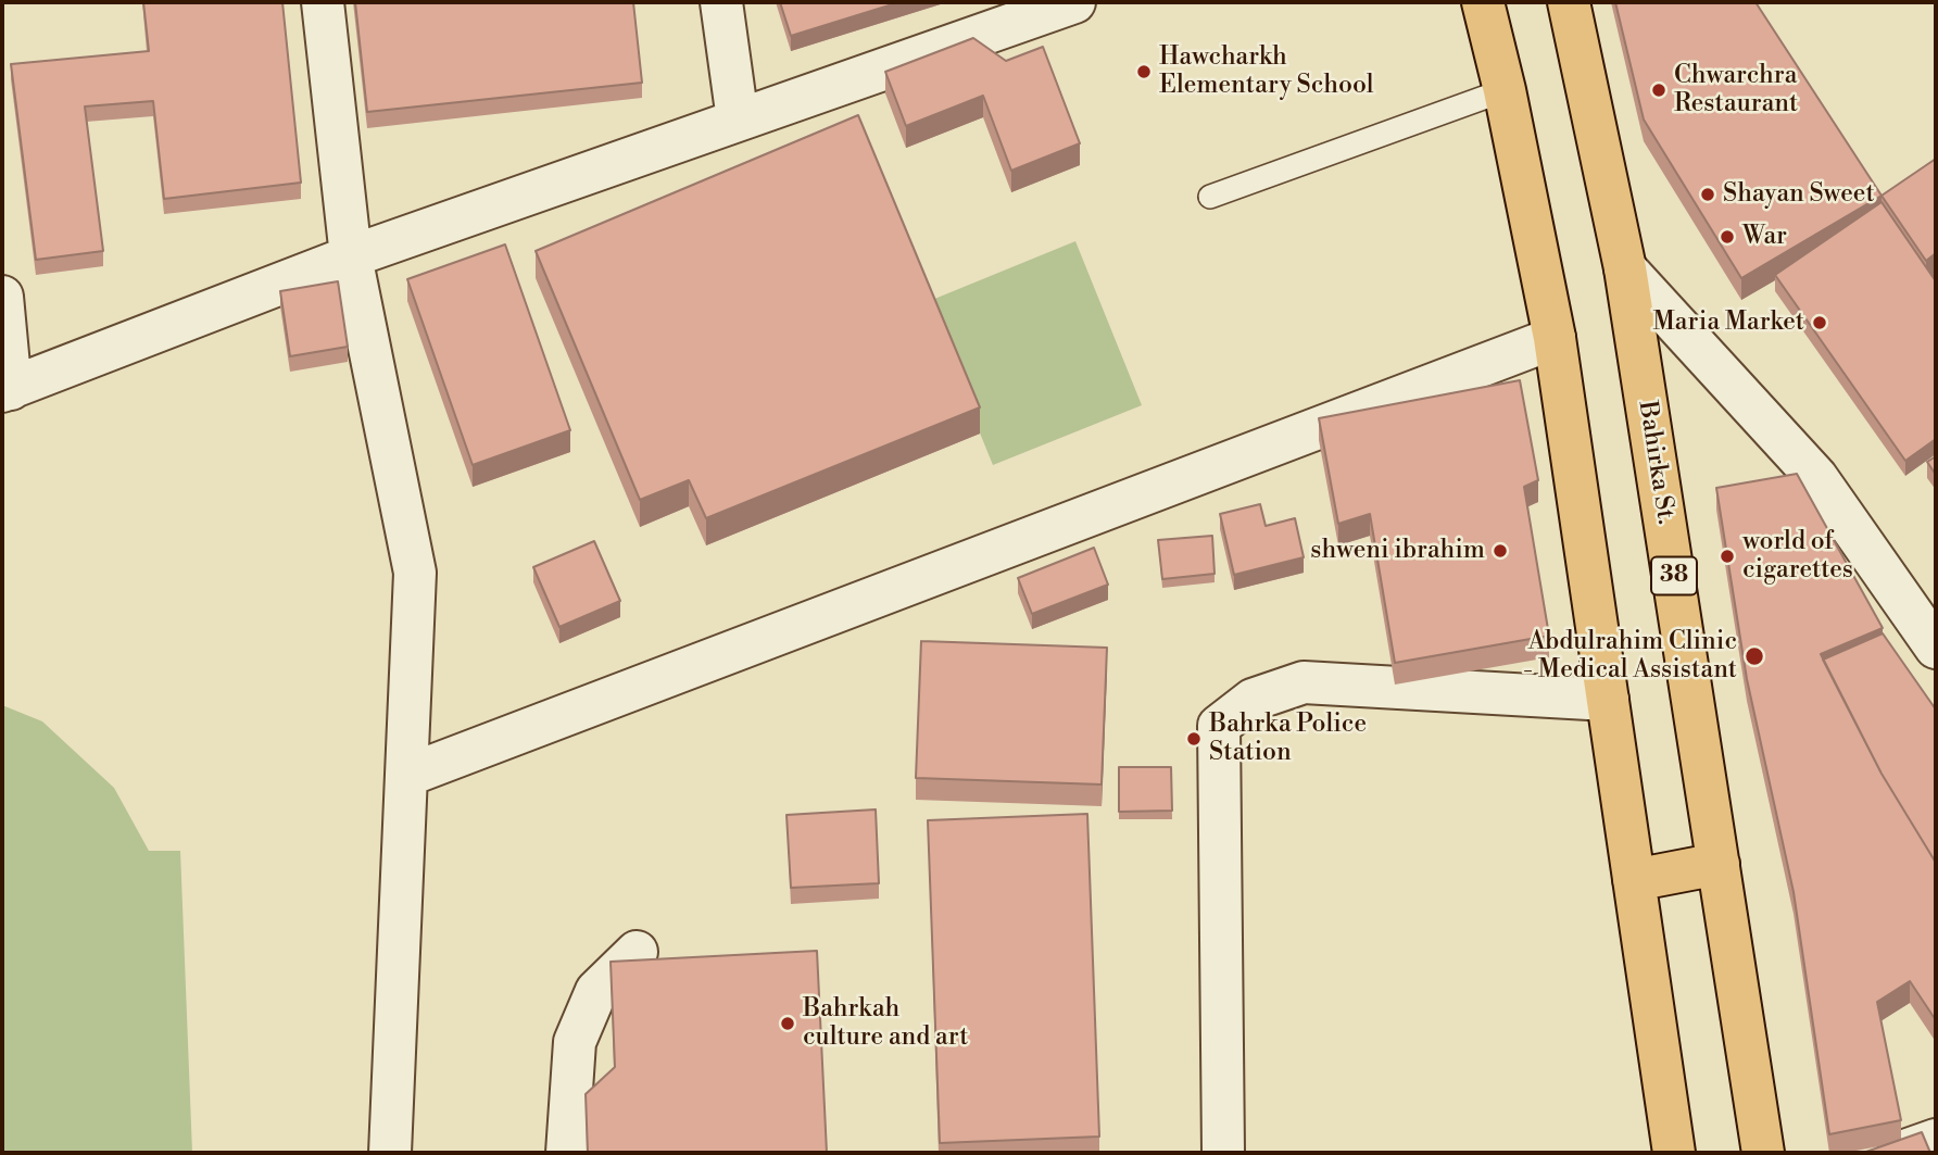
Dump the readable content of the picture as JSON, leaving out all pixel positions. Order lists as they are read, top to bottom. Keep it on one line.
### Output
{"streets":{"main road":["Bahirka St.","38"]},"places":["Hawcharkh Elementary School","Chwarchra Restaurant","Shayan Sweet","War","Maria Market","shweni ibrahim","world of cigarettes","Abdulrahim Clinic - Medical Assistant","Bahrka Police Station","Bahrkah culture and art"]}
